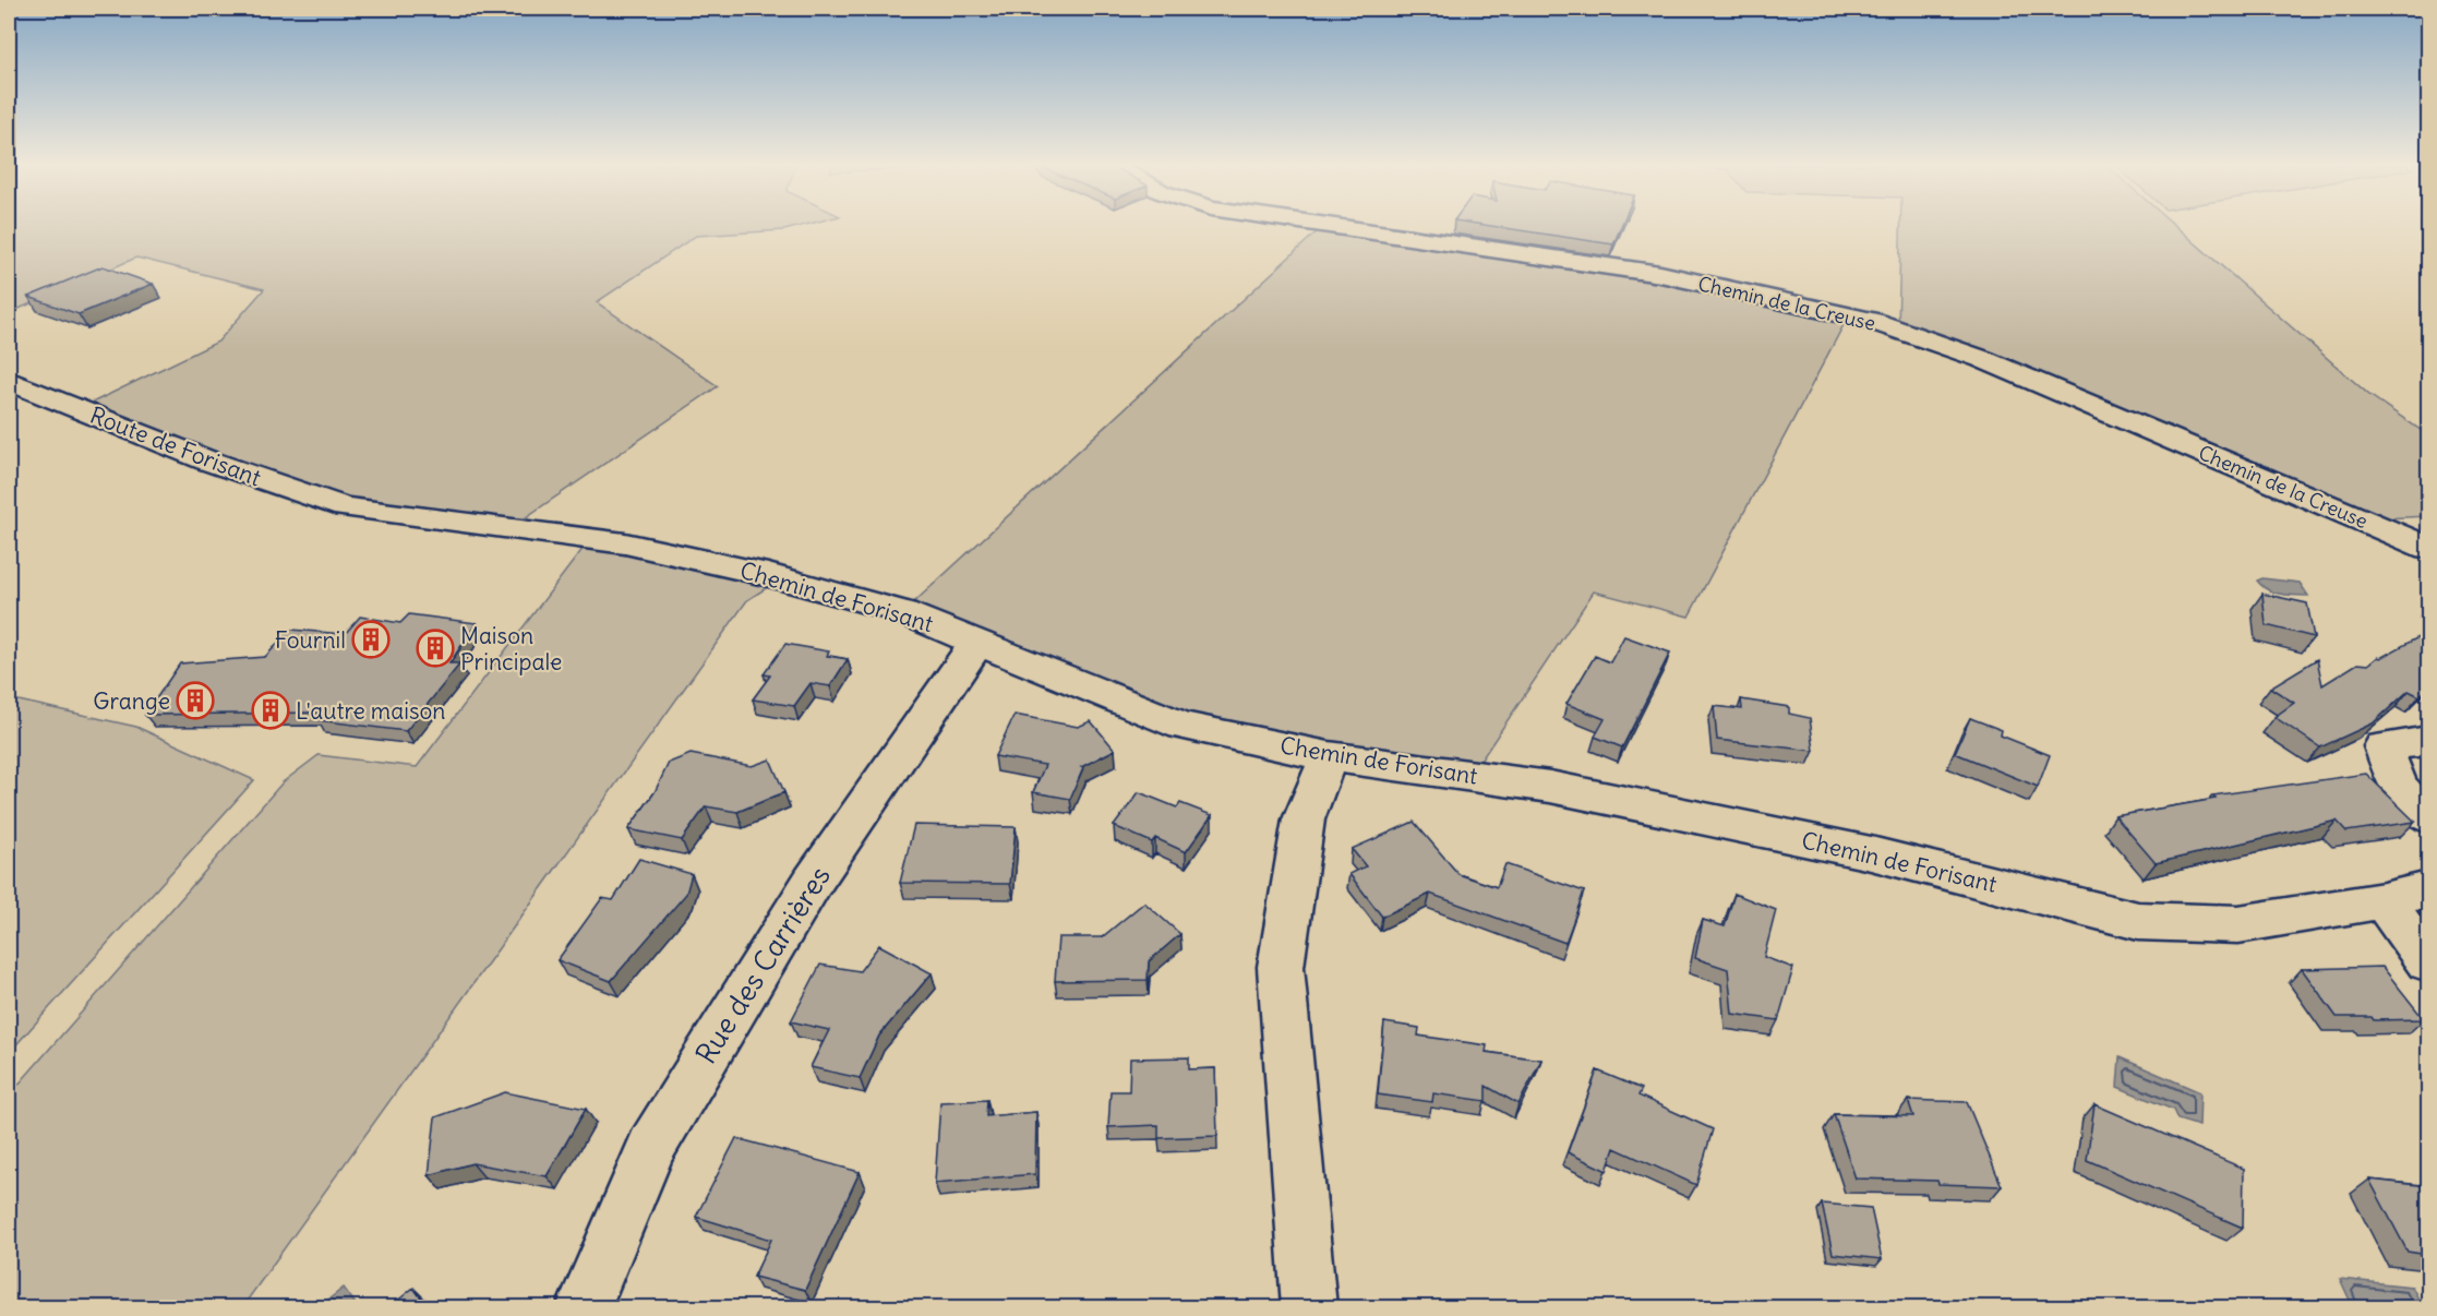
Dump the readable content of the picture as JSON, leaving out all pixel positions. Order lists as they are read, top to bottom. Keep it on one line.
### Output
{"streets":{"street":["Chemin de la Creuse","Route de Forisant","Chemin de Forisant","Rue des Carrières"]},"crossings":[["Route de Forisant","Chemin de Forisant"],["Chemin de Forisant","Rue des Carrières"]],"places":{"building":["Fournil","Maison Principale","Grange","L'autre maison"]}}
